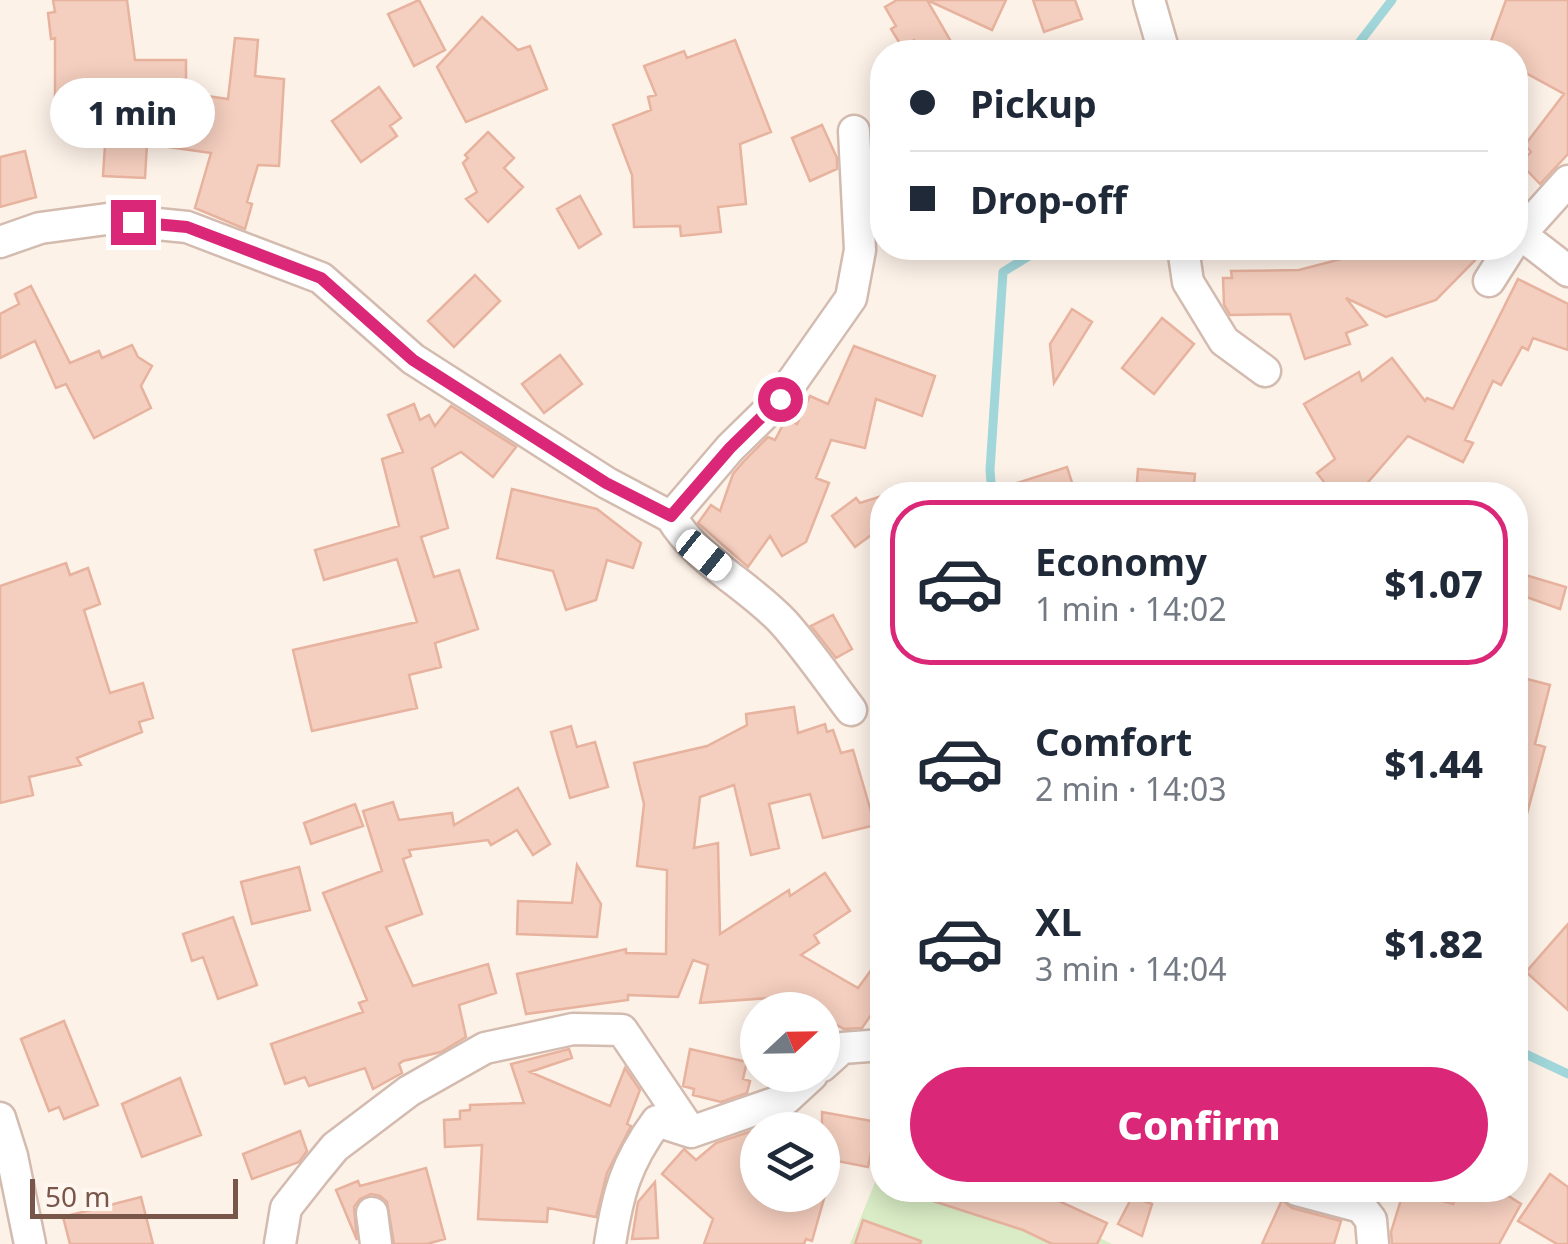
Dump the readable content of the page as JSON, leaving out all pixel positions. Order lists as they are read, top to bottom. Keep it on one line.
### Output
{"scale_bar":"50 m","north":"right","page":{"banner":["Pickup","Drop-off"],"bubble":"1 min","list":[{"name":"Economy","note":"1 min · 14:02","value":"$1.07"},{"name":"Comfort","note":"2 min · 14:03","value":"$1.44"},{"name":"XL","note":"3 min · 14:04","value":"$1.82"}],"buttons":"Confirm","scale":"50 m"}}
